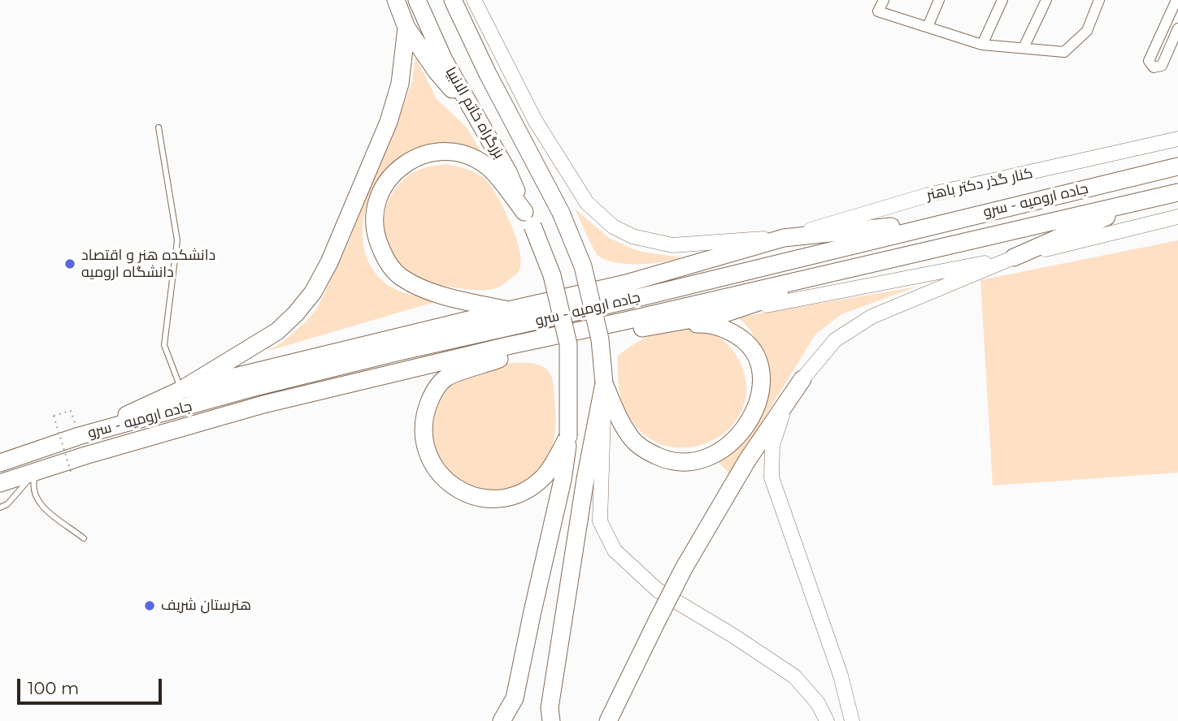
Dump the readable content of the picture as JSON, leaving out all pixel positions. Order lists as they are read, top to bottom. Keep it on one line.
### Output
{"streets":{"highway":["بزرگراه خاتم الانبیا","جاده ارومیه - سرو"],"main road":["کنار گذر دکتر باهنر"]},"places":["دانشکده هنر و اقتصاد دانشگاه ارومیه","هنرستان شریف"],"scale_bar":"100 m"}
